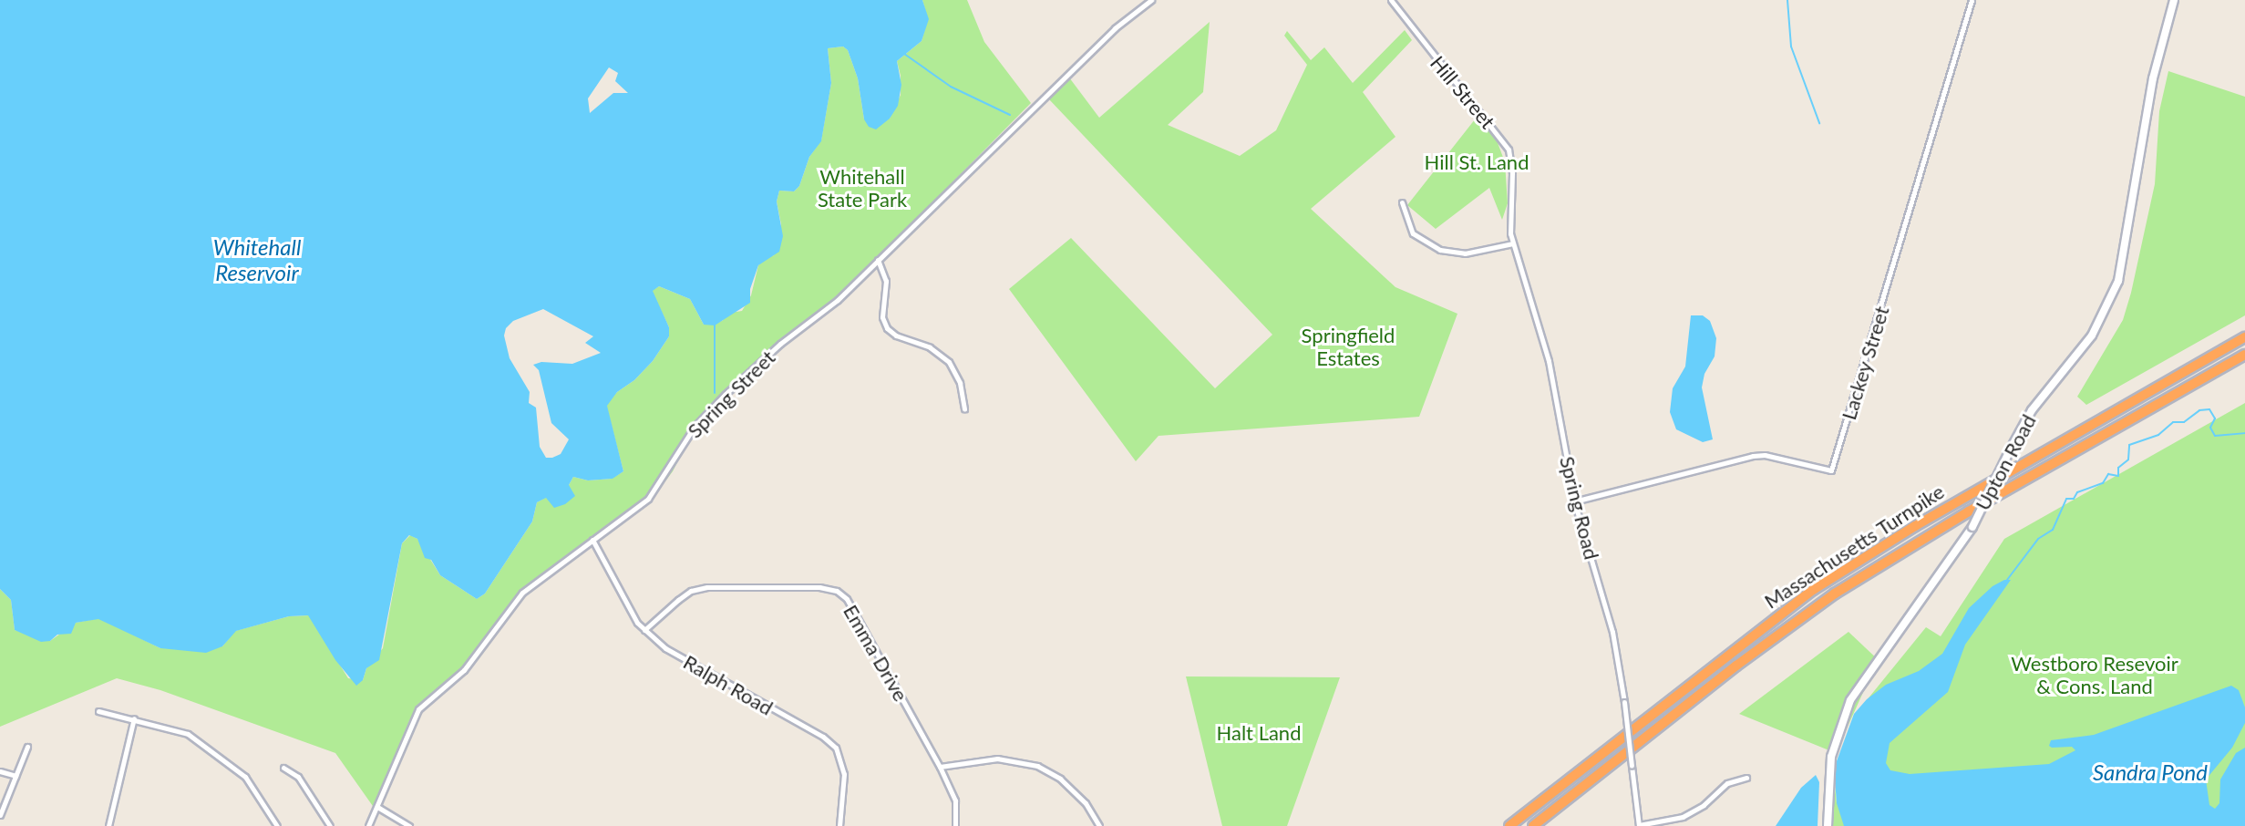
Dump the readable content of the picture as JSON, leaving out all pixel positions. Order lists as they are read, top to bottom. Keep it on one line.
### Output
{"streets":{"highway":["Massachusetts Turnpike"],"main road":["Upton Road"],"street":["Hill Street","Lackey Street","Spring Street","Spring Road","Emma Drive","Ralph Road"]},"crossings":[["Hill Street","Spring Road"],["Lackey Street","Spring Road"],["Spring Street","Ralph Road"],["Emma Drive","Ralph Road"]],"water":["Whitehall Reservoir","Sandra Pond"],"parks":["Hill St. Land","Whitehall State Park","Springfield Estates","Westboro Resevoir & Cons. Land","Halt Land"]}
